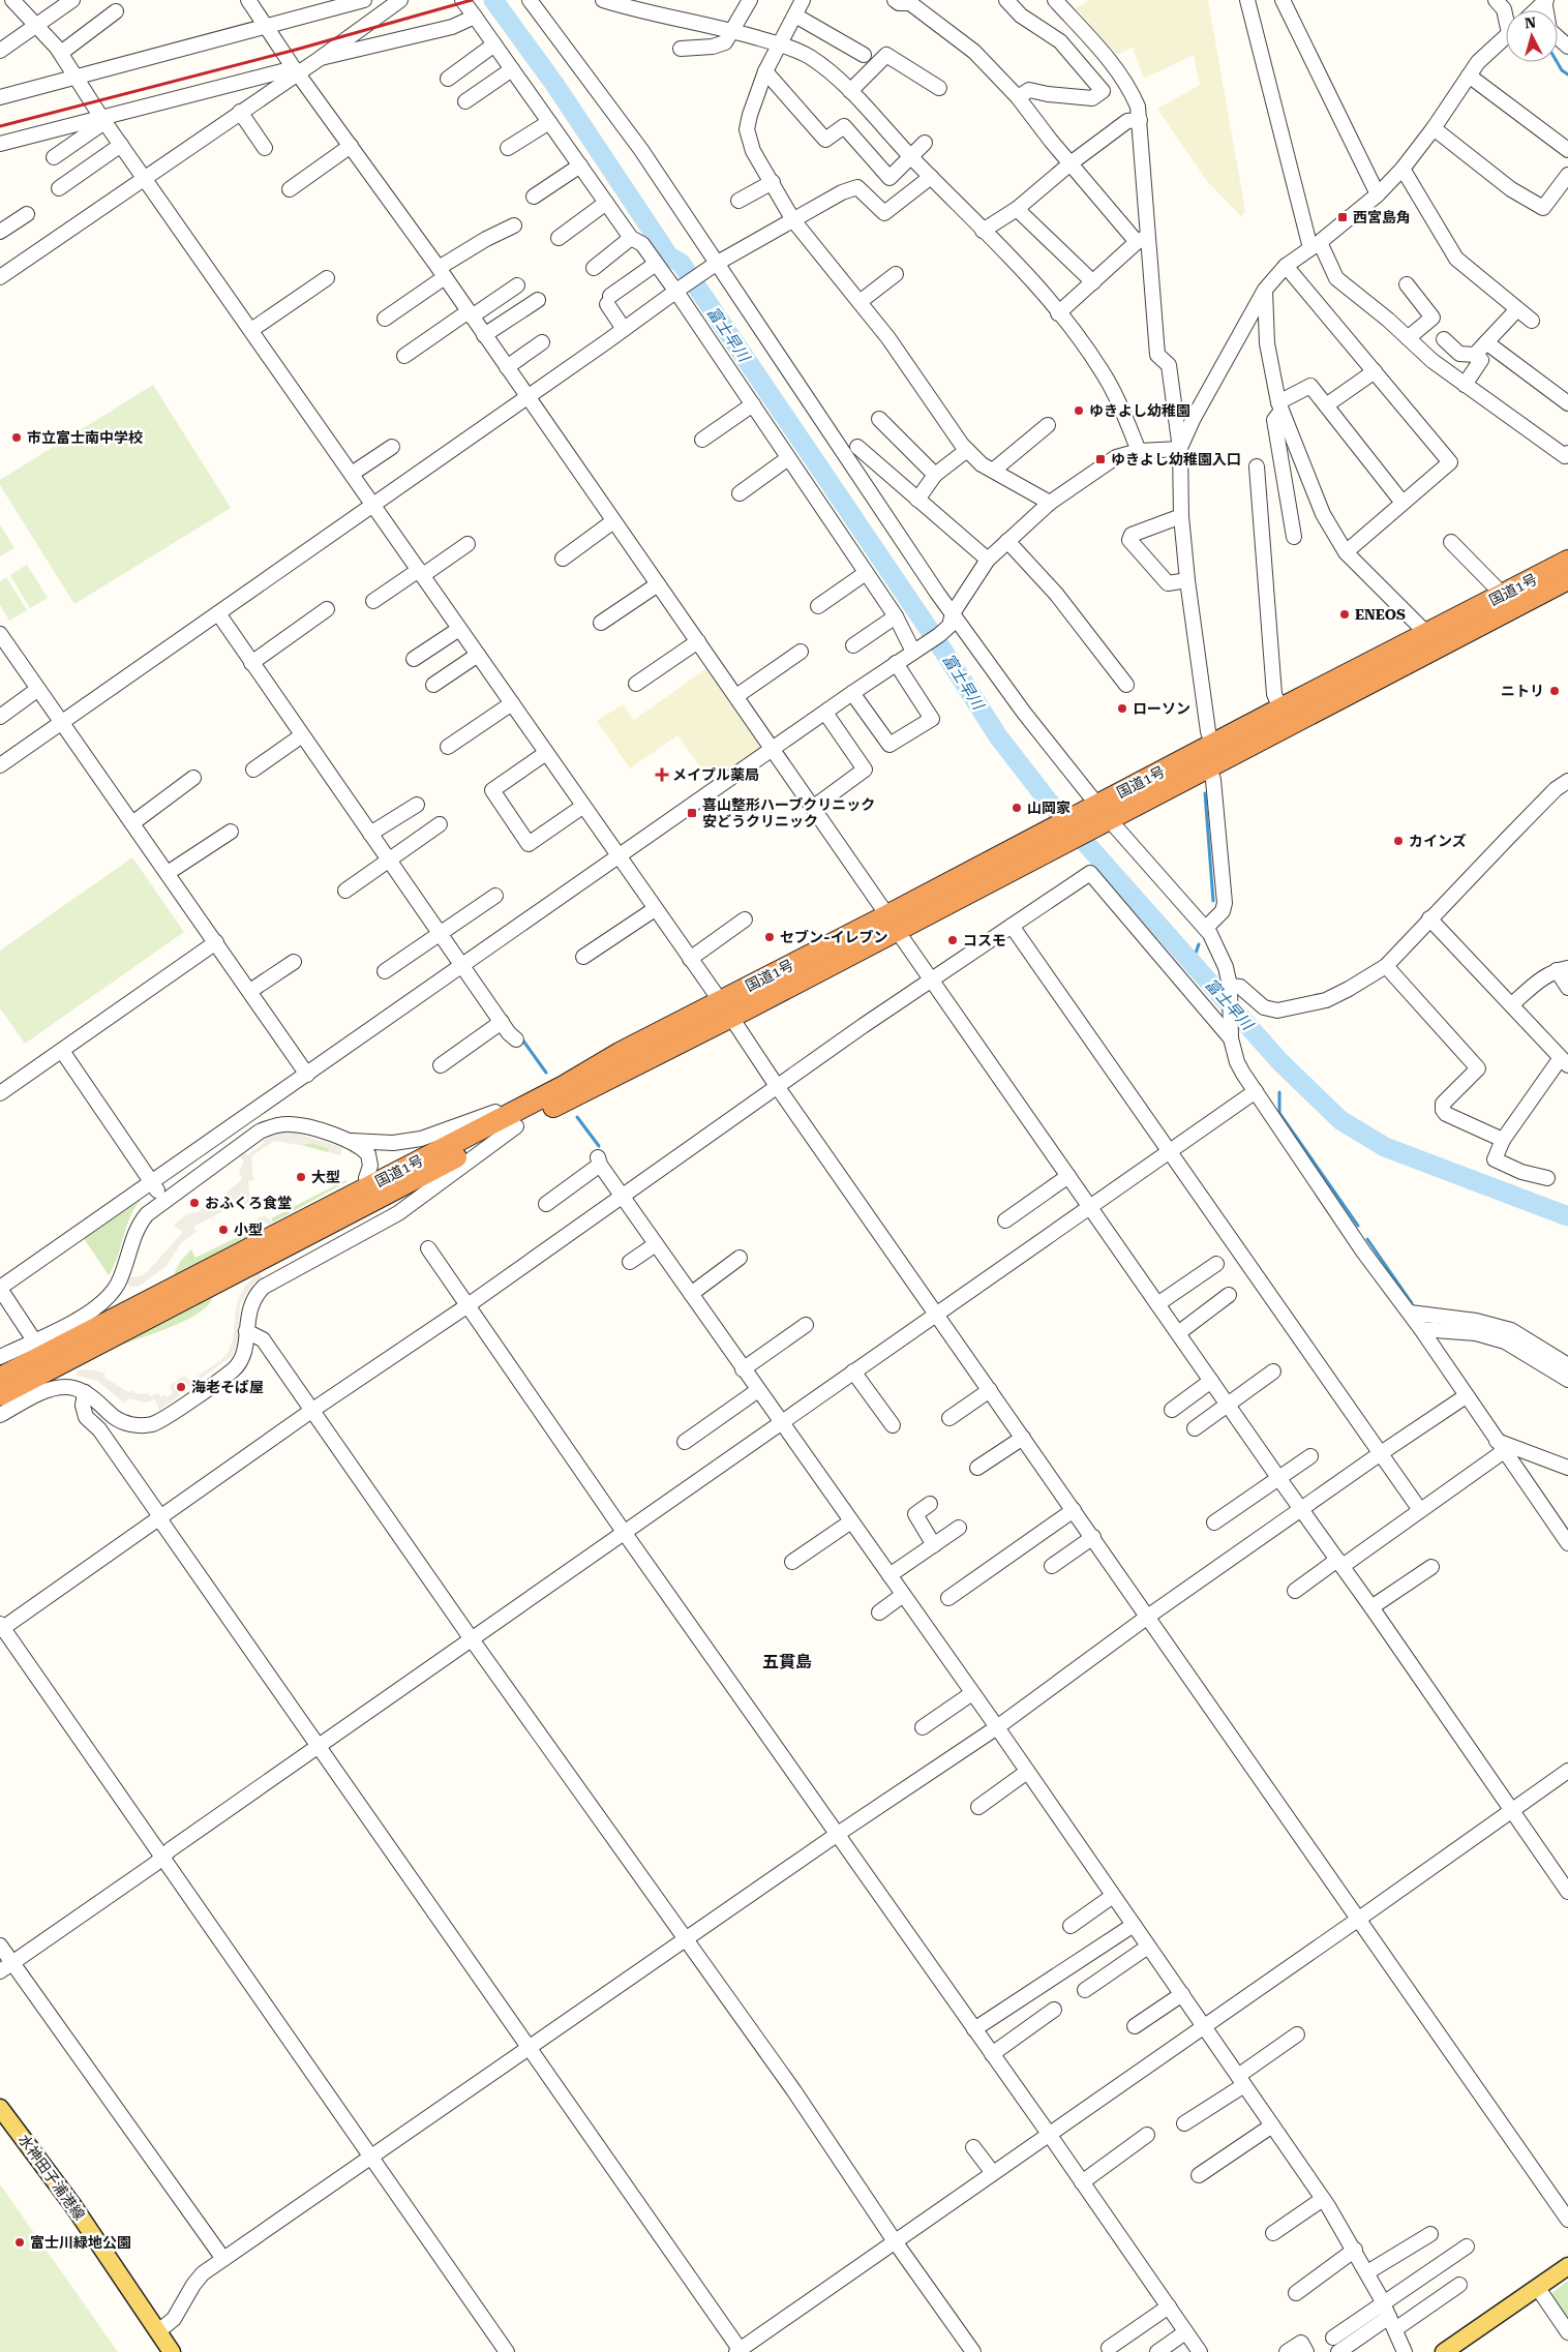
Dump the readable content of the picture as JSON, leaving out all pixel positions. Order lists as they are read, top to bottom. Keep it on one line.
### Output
{"streets":{"highway":["国道1号"],"main road":["水神田子浦港線"]},"districts":["五貫島"],"water":["富士早川"],"places":{"transit":["西宮島角","ゆきよし幼稚園入口","喜山整形ハーブクリニック 安どうクリニック"],"other":["ゆきよし幼稚園","市立富士南中学校","ENEOS","ニトリ","ローソン","山岡家","カインズ","セブン-イレブン","コスモ","大型","おふくろ食堂","小型","海老そば屋","富士川緑地公園"],"health":["メイプル薬局"]},"north":"top"}
